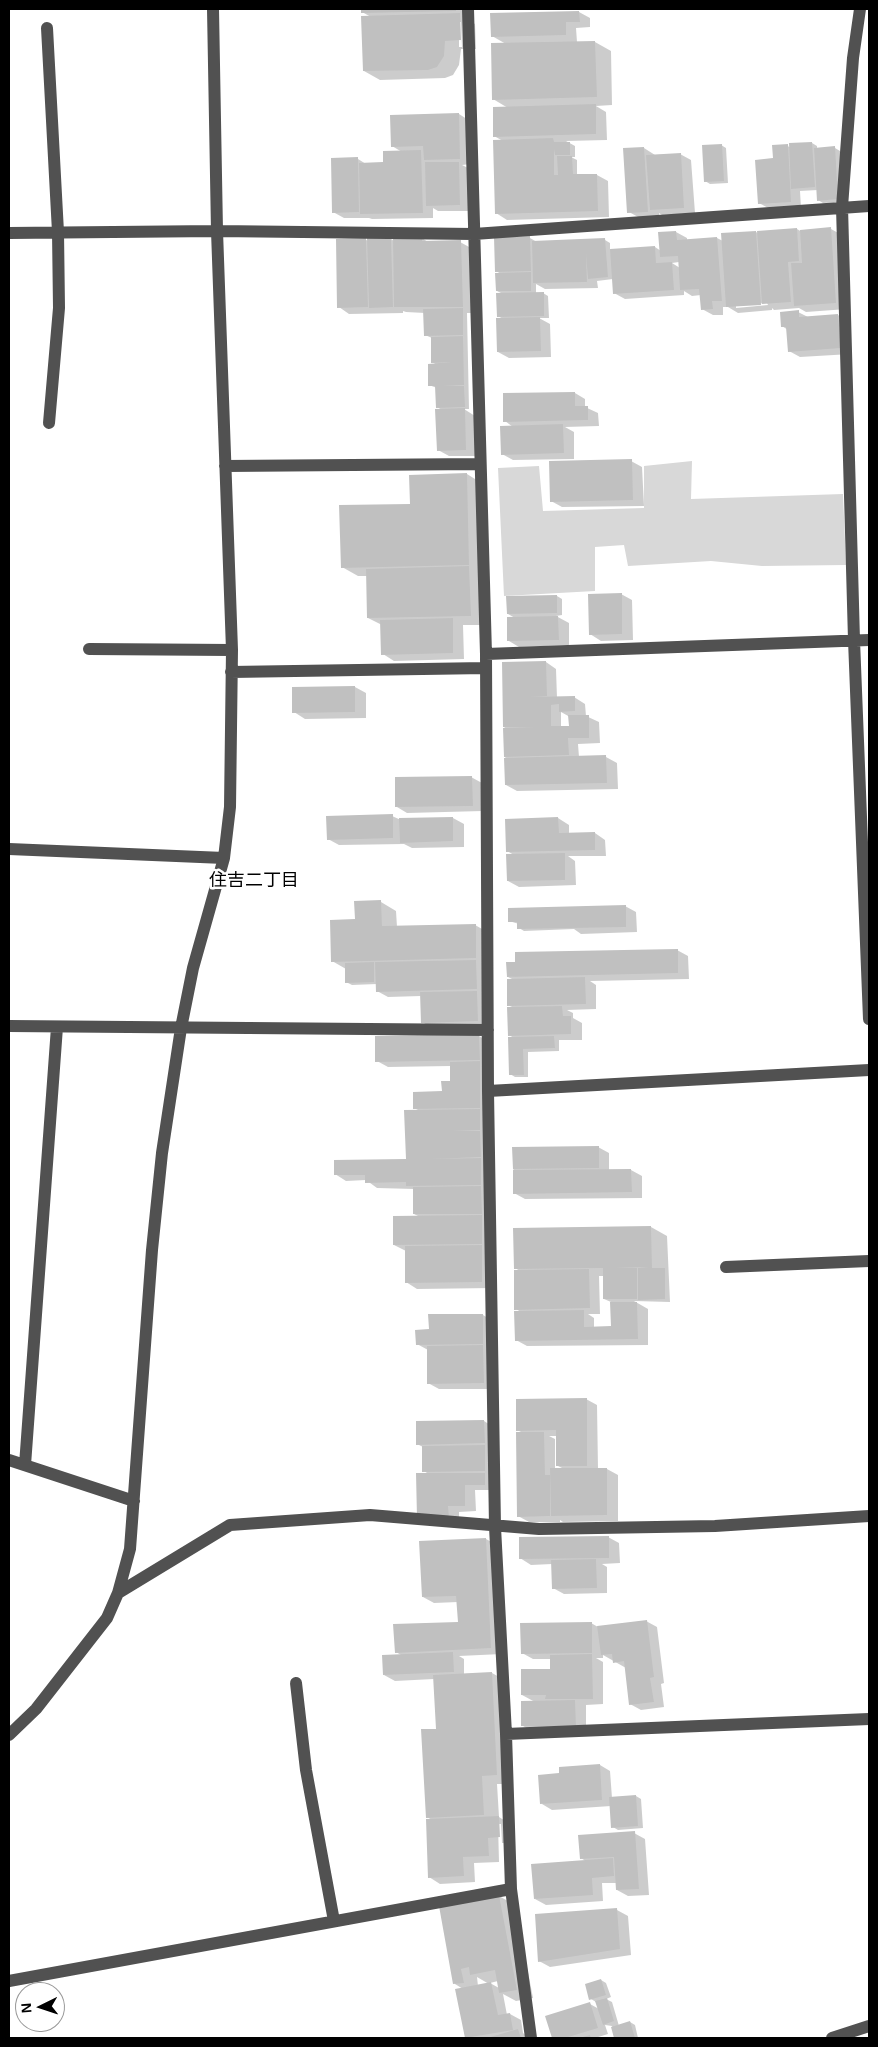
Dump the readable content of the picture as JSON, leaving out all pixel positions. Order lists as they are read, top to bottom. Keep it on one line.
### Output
{"districts":["住吉二丁目"],"north":"left"}
